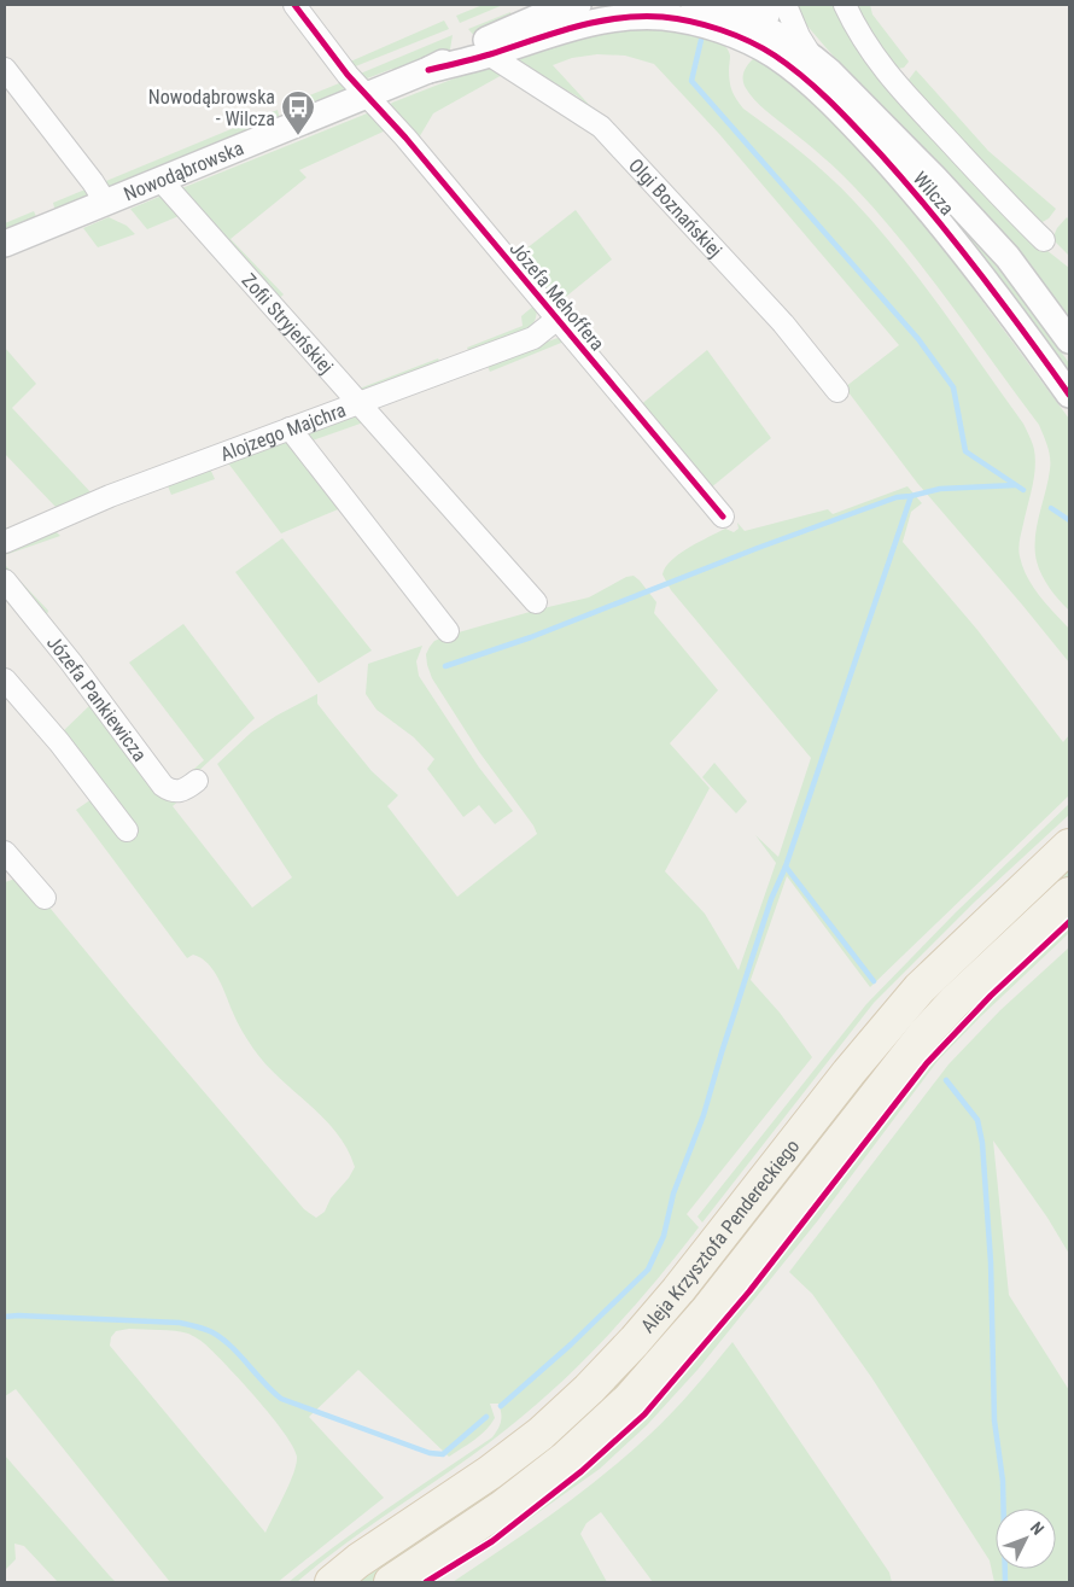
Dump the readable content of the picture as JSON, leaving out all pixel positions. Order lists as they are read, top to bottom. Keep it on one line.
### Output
{"streets":{"main road":["Aleja Krzysztofa Pendereckiego"],"street":["Nowodąbrowska","Wilcza","Olgi Boznańskiej","Józefa Mehoffera","Zofii Stryjeńskiej","Alojzego Majchra","Józefa Pankiewicza"]},"crossings":[["Nowodąbrowska","Wilcza"],["Nowodąbrowska","Olgi Boznańskiej"],["Nowodąbrowska","Józefa Mehoffera"],["Nowodąbrowska","Zofii Stryjeńskiej"],["Józefa Mehoffera","Alojzego Majchra"],["Zofii Stryjeńskiej","Alojzego Majchra"]],"places":{"bus stop":["Nowodąbrowska - Wilcza"]},"north":"top right"}
